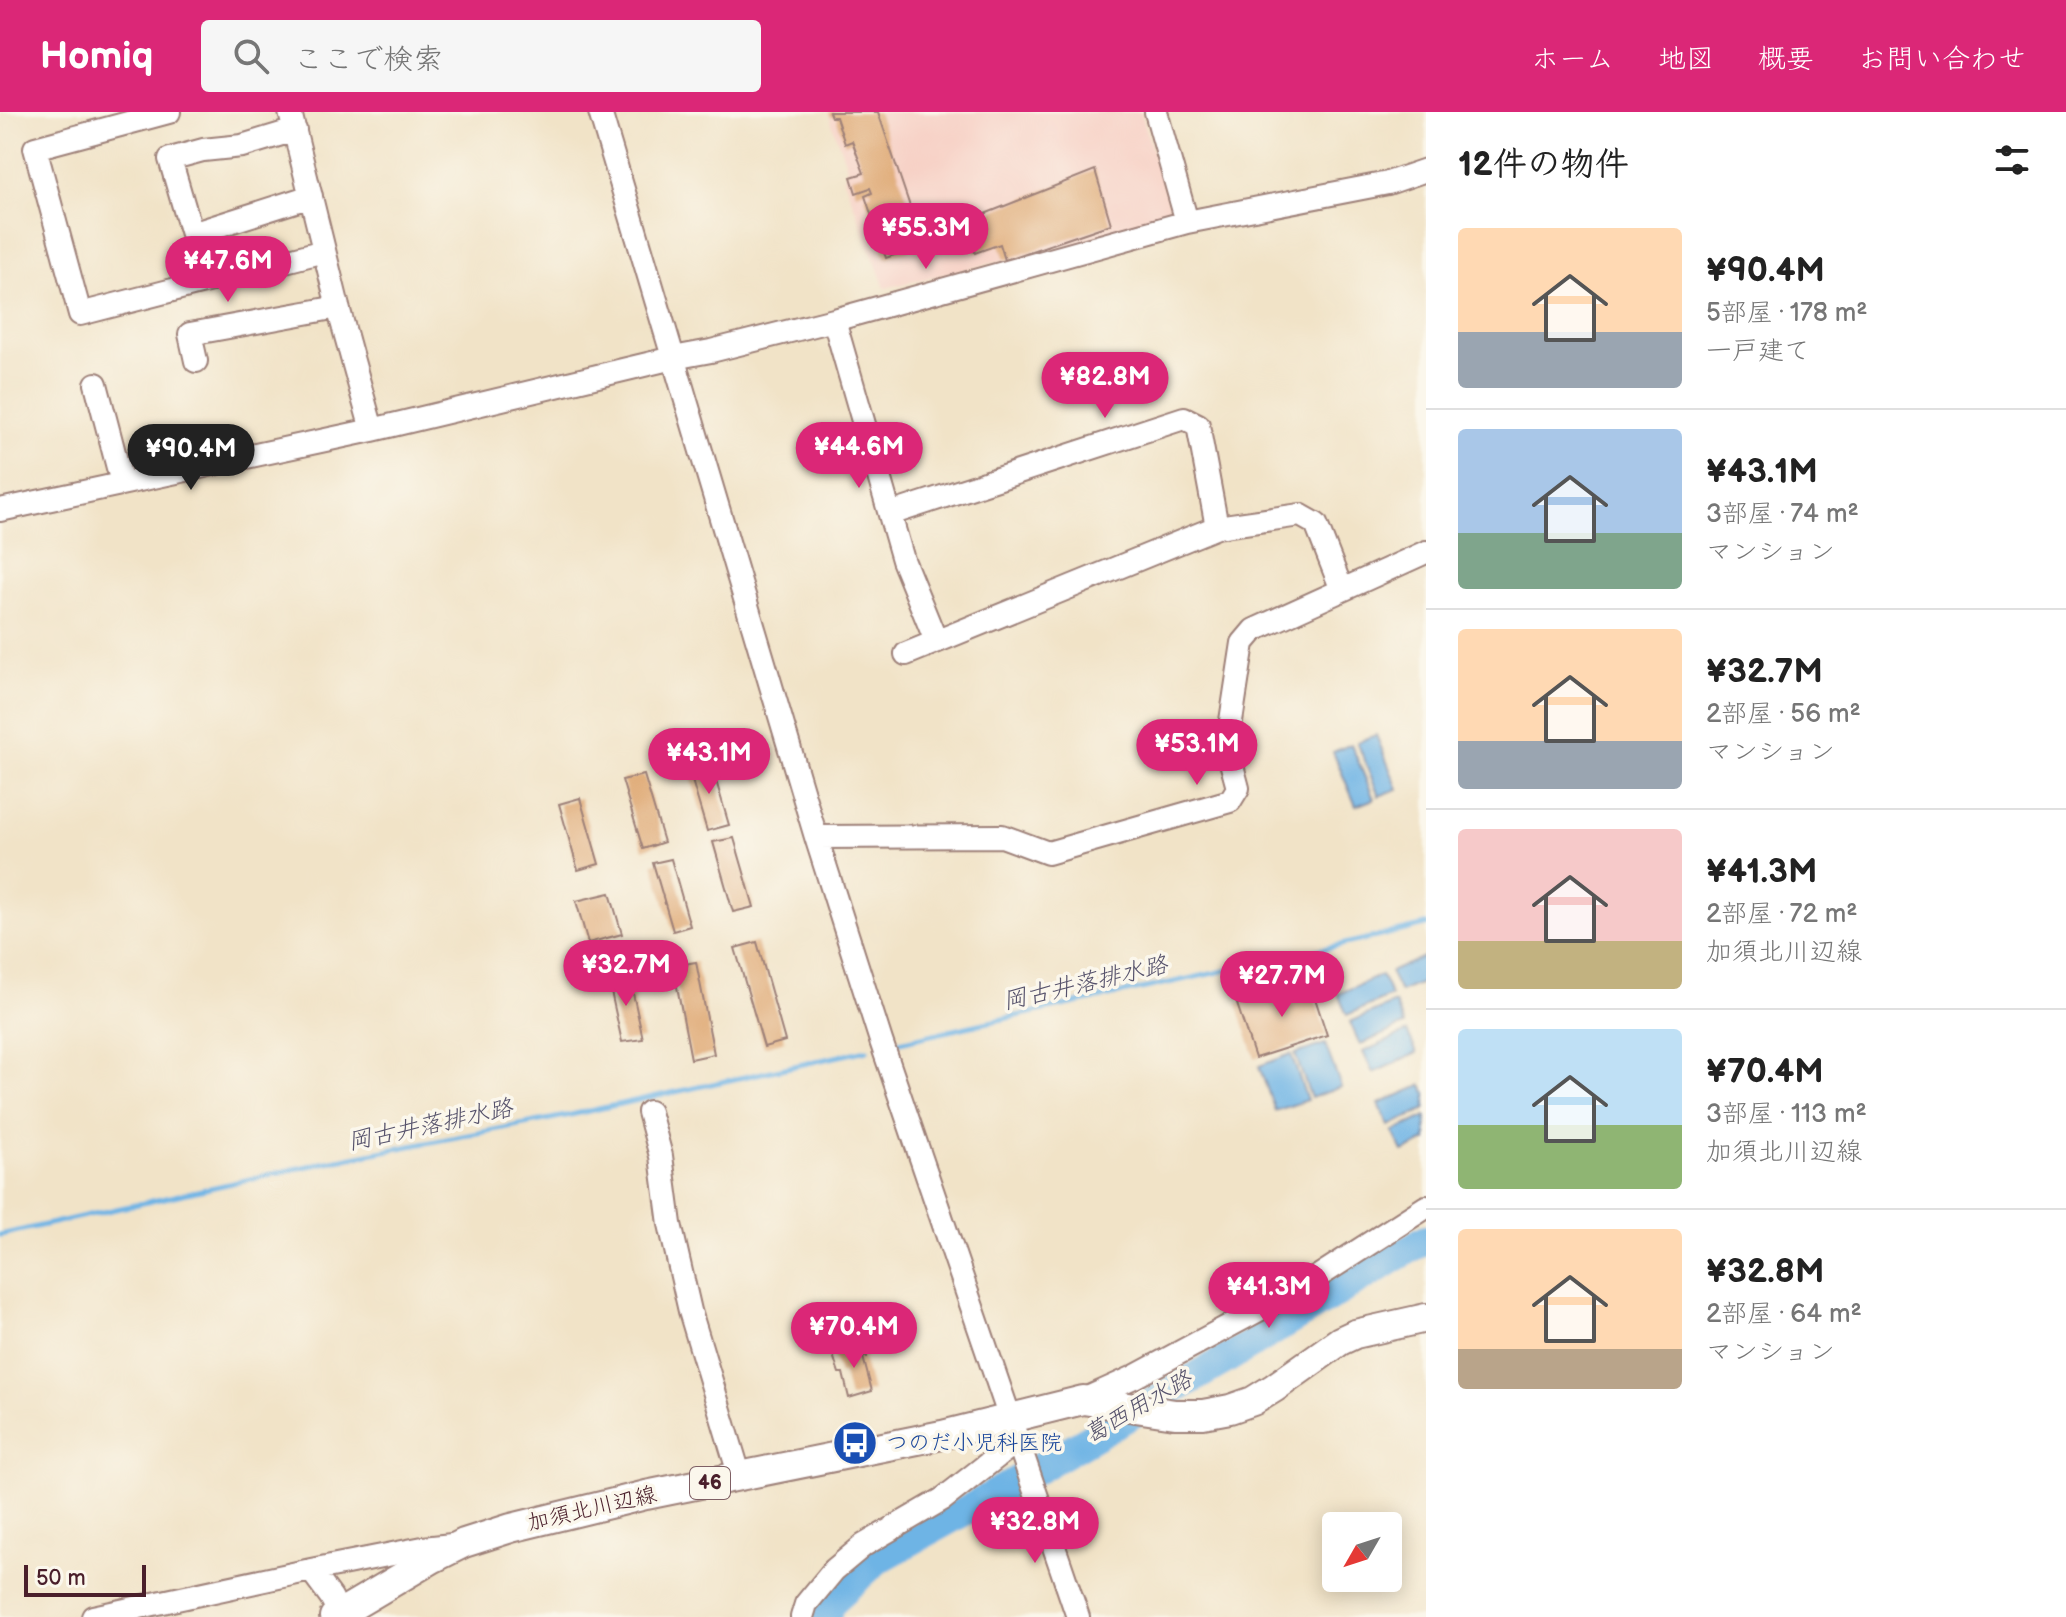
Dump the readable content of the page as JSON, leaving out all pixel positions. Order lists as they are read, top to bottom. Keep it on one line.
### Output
{"streets":{"main road":["46","加須北川辺線"]},"crossings":[["46","加須北川辺線"]],"water":["岡古井落排水路","葛西用水路"],"places":{"bus stop":["つのだ小児科医院"]},"scale_bar":"50 m","north":"bottom left","page":{"header":"Homiq","search":"ここで検索","nav":["ホーム","地図","概要","お問い合わせ"],"heading":"12件の物件","price":["¥55.3M","¥47.6M","¥82.8M","¥44.6M","¥90.4M","¥53.1M","¥43.1M","¥32.7M","¥27.7M","¥41.3M","¥70.4M","¥32.8M"],"list":[{"name":"¥90.4M","note":"5部屋 · 178 m² · 一戸建て"},{"name":"¥43.1M","note":"3部屋 · 74 m² · マンション"},{"name":"¥32.7M","note":"2部屋 · 56 m² · マンション"},{"name":"¥41.3M","note":"2部屋 · 72 m² · 加須北川辺線"},{"name":"¥70.4M","note":"3部屋 · 113 m² · 加須北川辺線"},{"name":"¥32.8M","note":"2部屋 · 64 m² · マンション"}],"scale":"50 m"}}
